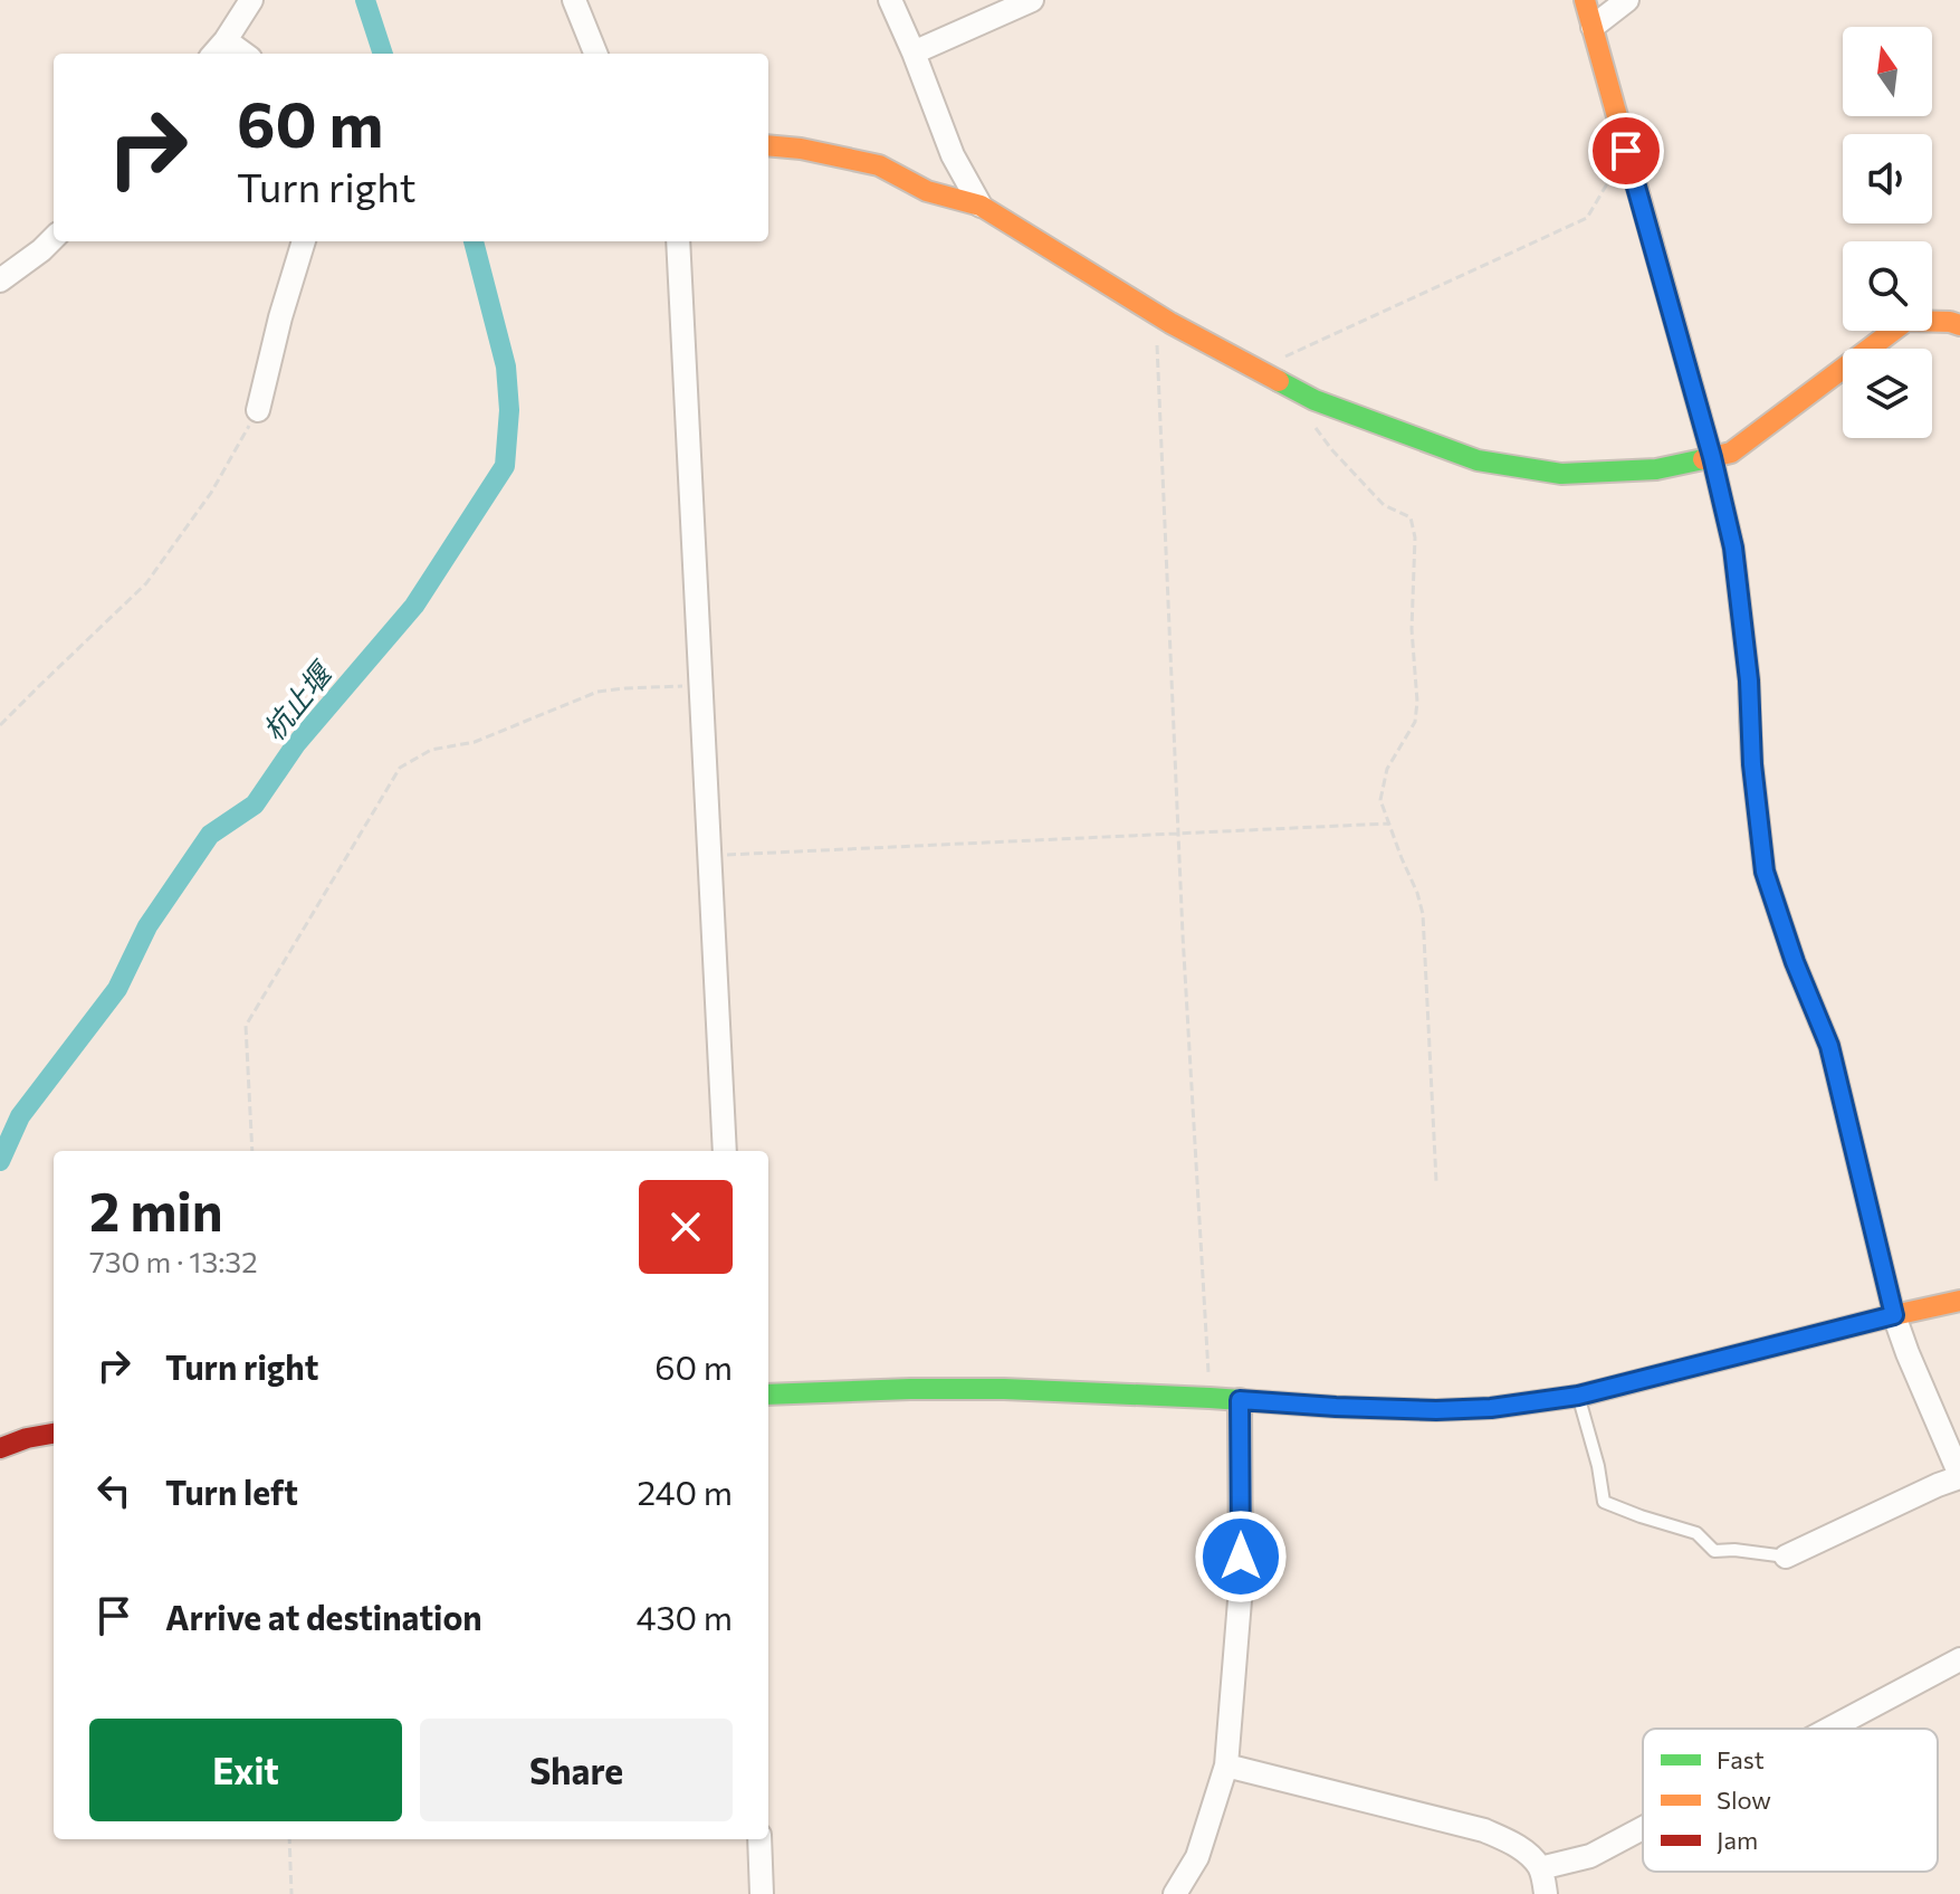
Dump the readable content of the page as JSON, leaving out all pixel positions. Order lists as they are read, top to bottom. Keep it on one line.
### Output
{"water":["杭止堰"],"legend":["Fast","Slow","Jam"],"north":"top","page":{"turn":["60 m","Turn right"],"heading":["2 min","730 m · 13:32"],"list":[{"name":"Turn right","value":"60 m"},{"name":"Turn left","value":"240 m"},{"name":"Arrive at destination","value":"430 m"}],"buttons":["Exit","Share"]}}
